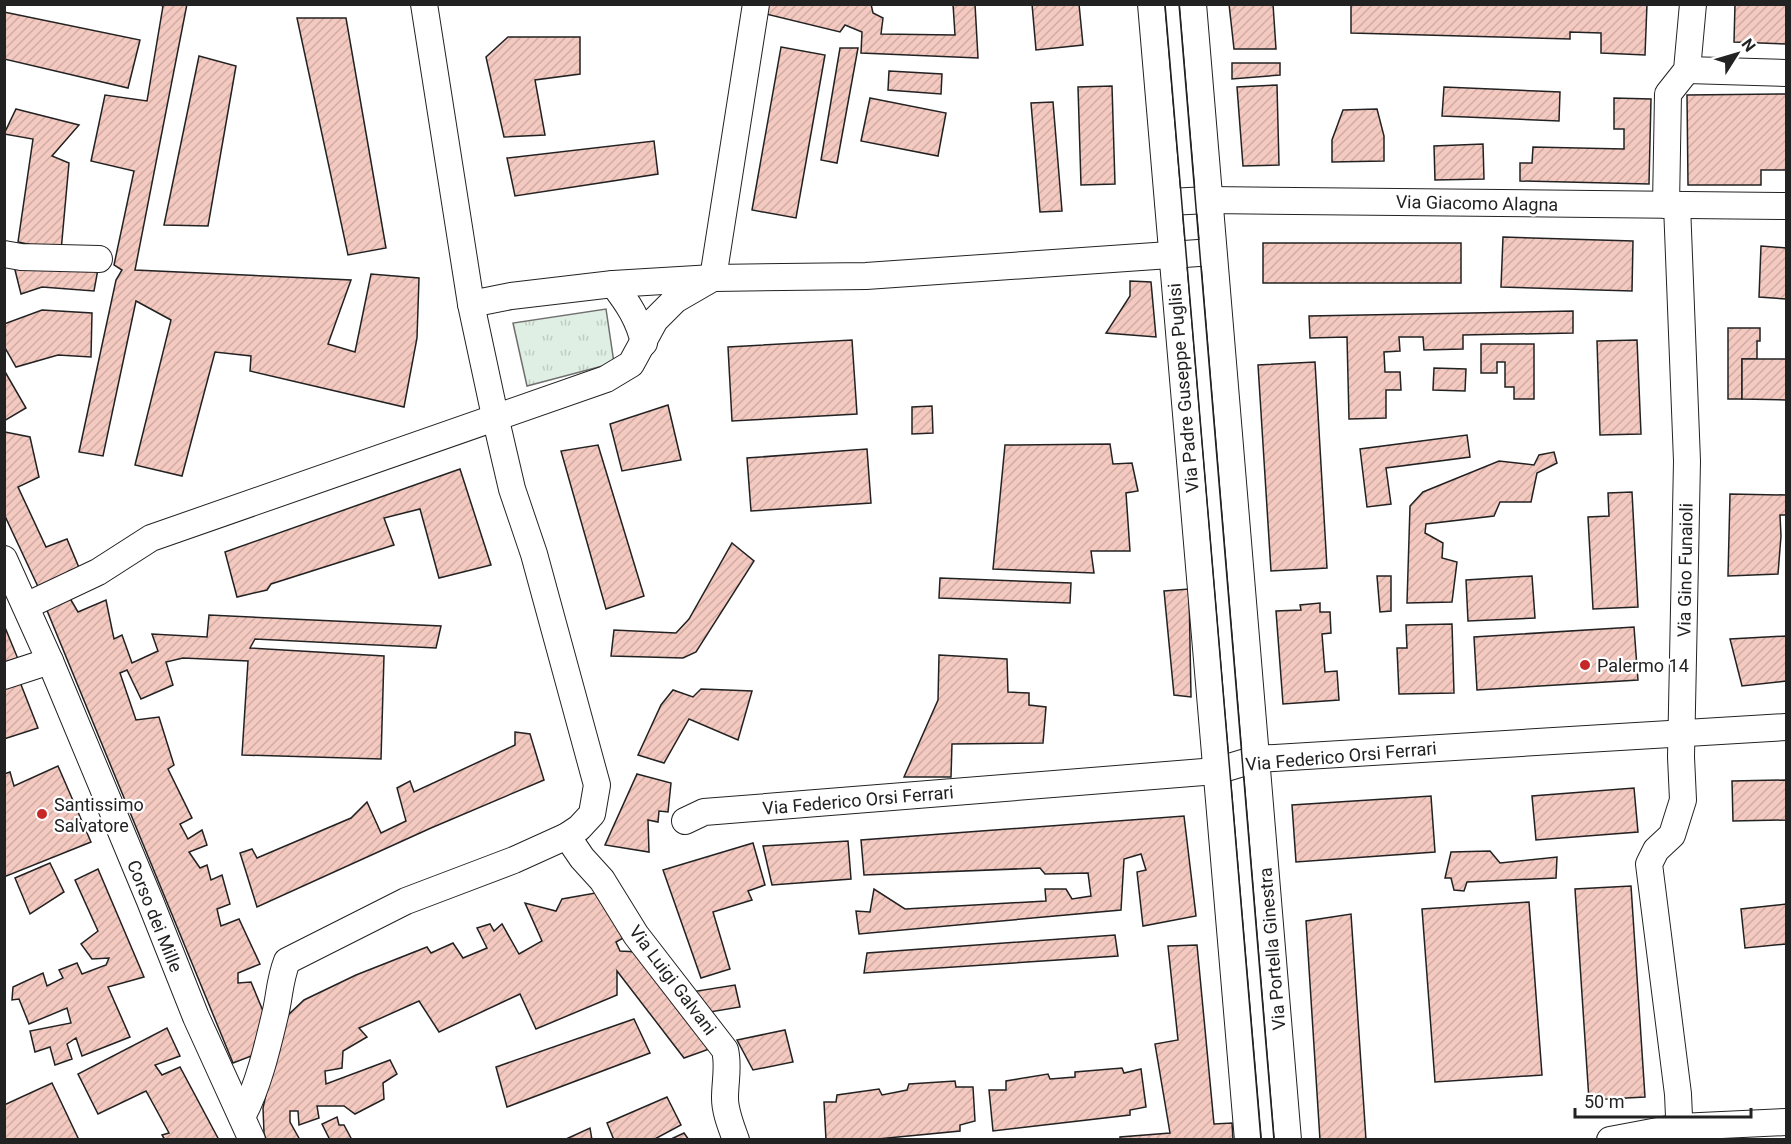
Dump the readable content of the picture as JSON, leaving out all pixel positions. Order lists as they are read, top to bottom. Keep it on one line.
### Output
{"streets":{"street":["Via Giacomo Alagna","Via Padre Guseppe Puglisi","Via Gino Funaioli","Via Federico Orsi Ferrari","Corso dei Mille","Via Portella Ginestra","Via Luigi Galvani"]},"crossings":[["Via Giacomo Alagna","Via Padre Guseppe Puglisi"],["Via Giacomo Alagna","Via Gino Funaioli"],["Via Padre Guseppe Puglisi","Via Federico Orsi Ferrari"],["Via Gino Funaioli","Via Federico Orsi Ferrari"],["Via Federico Orsi Ferrari","Via Portella Ginestra"]],"places":["Palermo 14","Santissimo Salvatore"],"scale_bar":"50 m","north":"top right"}
